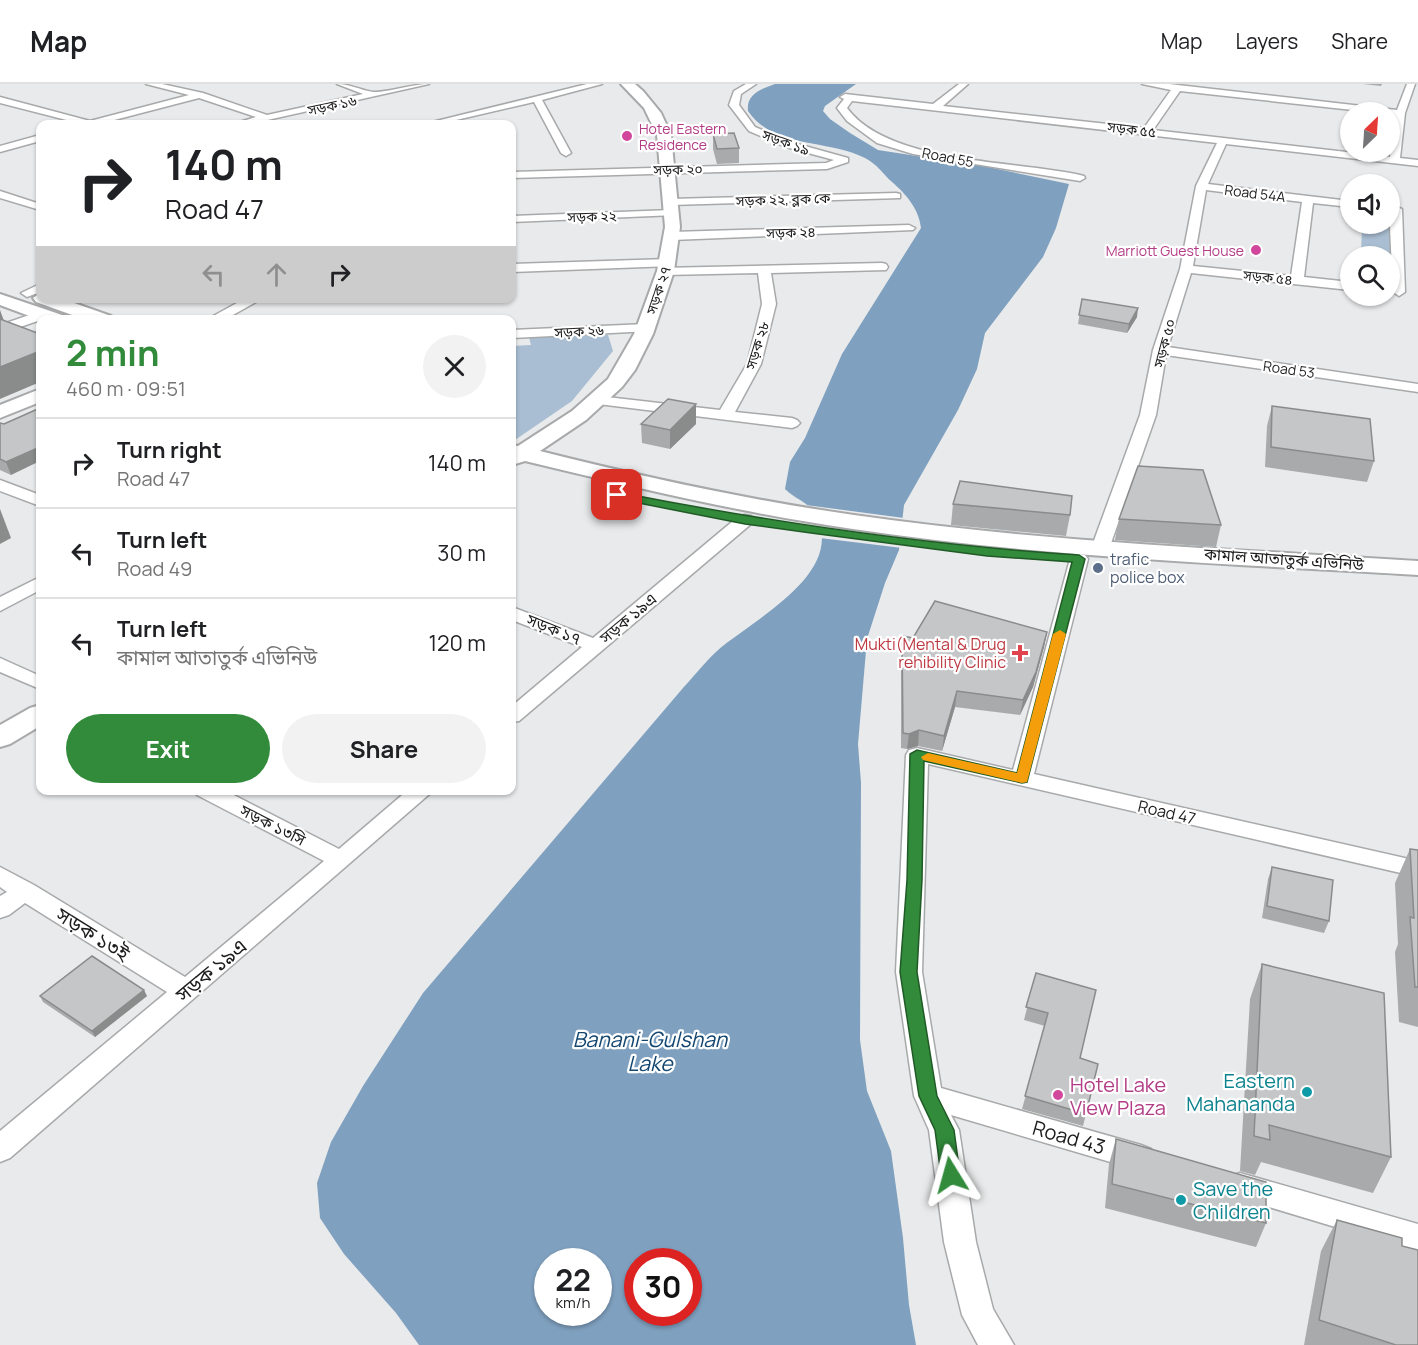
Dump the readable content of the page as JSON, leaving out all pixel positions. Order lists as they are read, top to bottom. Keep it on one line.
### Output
{"streets":{"main road":["সড়ক ২৭","কামাল আতাতুর্ক এভিনিউ"],"street":["সড়ক ১৬","সড়ক ৫৫","সড়ক ১৯","Road 55","সড়ক ২০","Road 54A","সড়ক ২২, ব্লক কে","সড়ক ২২","সড়ক ২৪","সড়ক ৫৪","সড়ক ২৬","সড়ক ৫০","সড়ক ২৮","Road 53","সড়ক ১৯এ","সড়ক ১৭","Road 47","সড়ক ১৩সি","সড়ক ১৩ই","Road 43"]},"crossings":[["সড়ক ৫৫","Road 55"],["সড়ক ৫৫","সড়ক ৫০"],["সড়ক ১৯","সড়ক ২০"],["সড়ক ২০","সড়ক ২৭"],["Road 54A","সড়ক ৫৪"],["Road 54A","সড়ক ৫০"],["সড়ক ২২, ব্লক কে","সড়ক ২২"],["সড়ক ২২, ব্লক কে","সড়ক ২৭"],["সড়ক ২২","সড়ক ২৭"],["সড়ক ২৪","সড়ক ২৭"],["সড়ক ৫৪","সড়ক ৫০"],["সড়ক ২৭","সড়ক ২৬"],["সড়ক ৫০","Road 53"],["সড়ক ৫০","কামাল আতাতুর্ক এভিনিউ"],["সড়ক ৫০","Road 47"],["কামাল আতাতুর্ক এভিনিউ","সড়ক ১৯এ"],["সড়ক ১৯এ","সড়ক ১৭"],["সড়ক ১৯এ","সড়ক ১৩সি"],["সড়ক ১৯এ","সড়ক ১৩ই"],["Road 47","Road 43"]],"water":["Banani-Gulshan Lake"],"places":{"other":["Hotel Eastern Residence","Marriott Guest House","trafic police box","Eastern Mahananda","Hotel Lake View Plaza","Save the Children"],"health":["Mukti(Mental & Drug rehibility Clinic"]},"north":"top right","page":{"header":"Map","nav":["Map","Layers","Share"],"turn":["140 m","Road 47"],"heading":["2 min","460 m · 09:51"],"list":[{"name":"Turn right","note":"Road 47","value":"140 m"},{"name":"Turn left","note":"Road 49","value":"30 m"},{"name":"Turn left","note":"কামাল আতাতুর্ক এভিনিউ","value":"120 m"}],"buttons":["Exit","Share"],"speed":"22 km/h","limit":"30"}}
